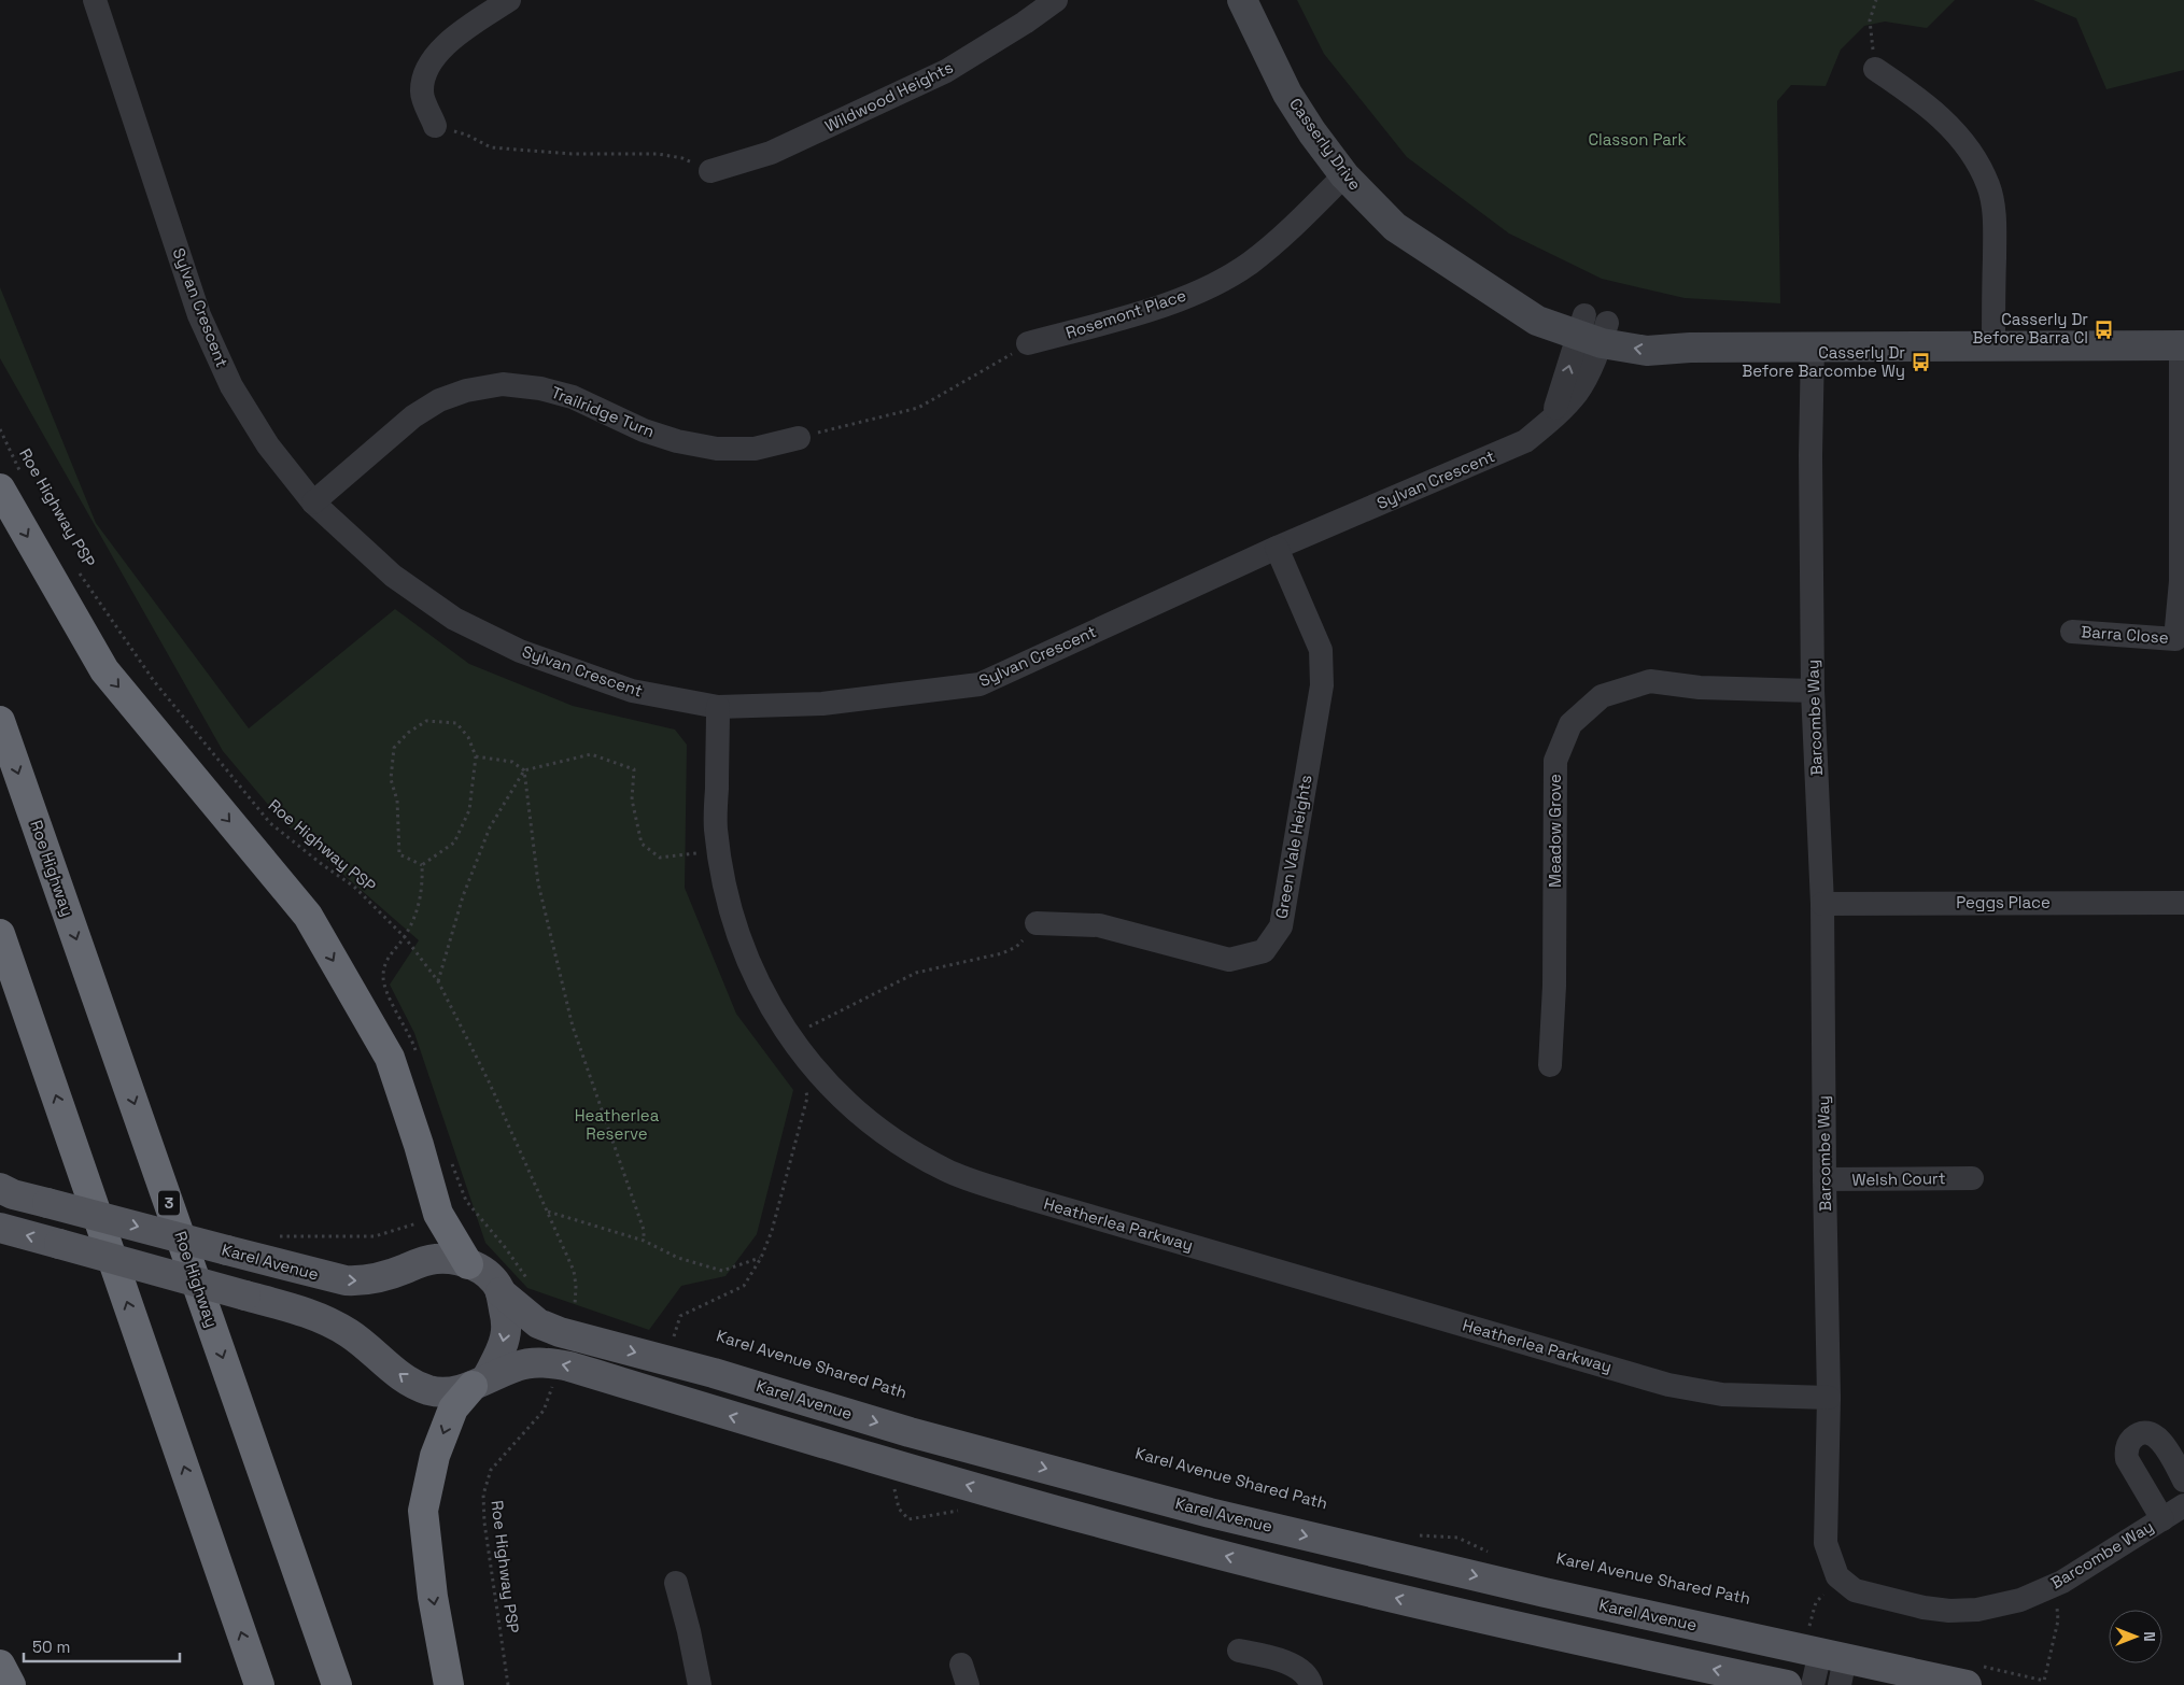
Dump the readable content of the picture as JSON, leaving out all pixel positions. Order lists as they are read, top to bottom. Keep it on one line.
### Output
{"streets":{"highway":["Roe Highway","3"],"main road":["Karel Avenue"],"street":["Wildwood Heights","Casserly Drive","Sylvan Crescent","Rosemont Place","Trailridge Turn","Barra Close","Barcombe Way","Meadow Grove","Green Vale Heights","Peggs Place","Welsh Court","Heatherlea Parkway"],"path":["Roe Highway PSP"]},"crossings":[["Casserly Drive","Sylvan Crescent"],["Casserly Drive","Rosemont Place"],["Casserly Drive","Barra Close"],["Casserly Drive","Barcombe Way"],["Sylvan Crescent","Trailridge Turn"],["Sylvan Crescent","Green Vale Heights"],["Sylvan Crescent","Heatherlea Parkway"],["Barcombe Way","Meadow Grove"],["Barcombe Way","Peggs Place"],["Barcombe Way","Welsh Court"],["Barcombe Way","Heatherlea Parkway"]],"parks":["Classon Park","Heatherlea Reserve"],"places":{"bus stop":["Casserly Dr Before Barra Cl","Casserly Dr Before Barcombe Wy"]},"scale_bar":"50 m","north":"right"}
